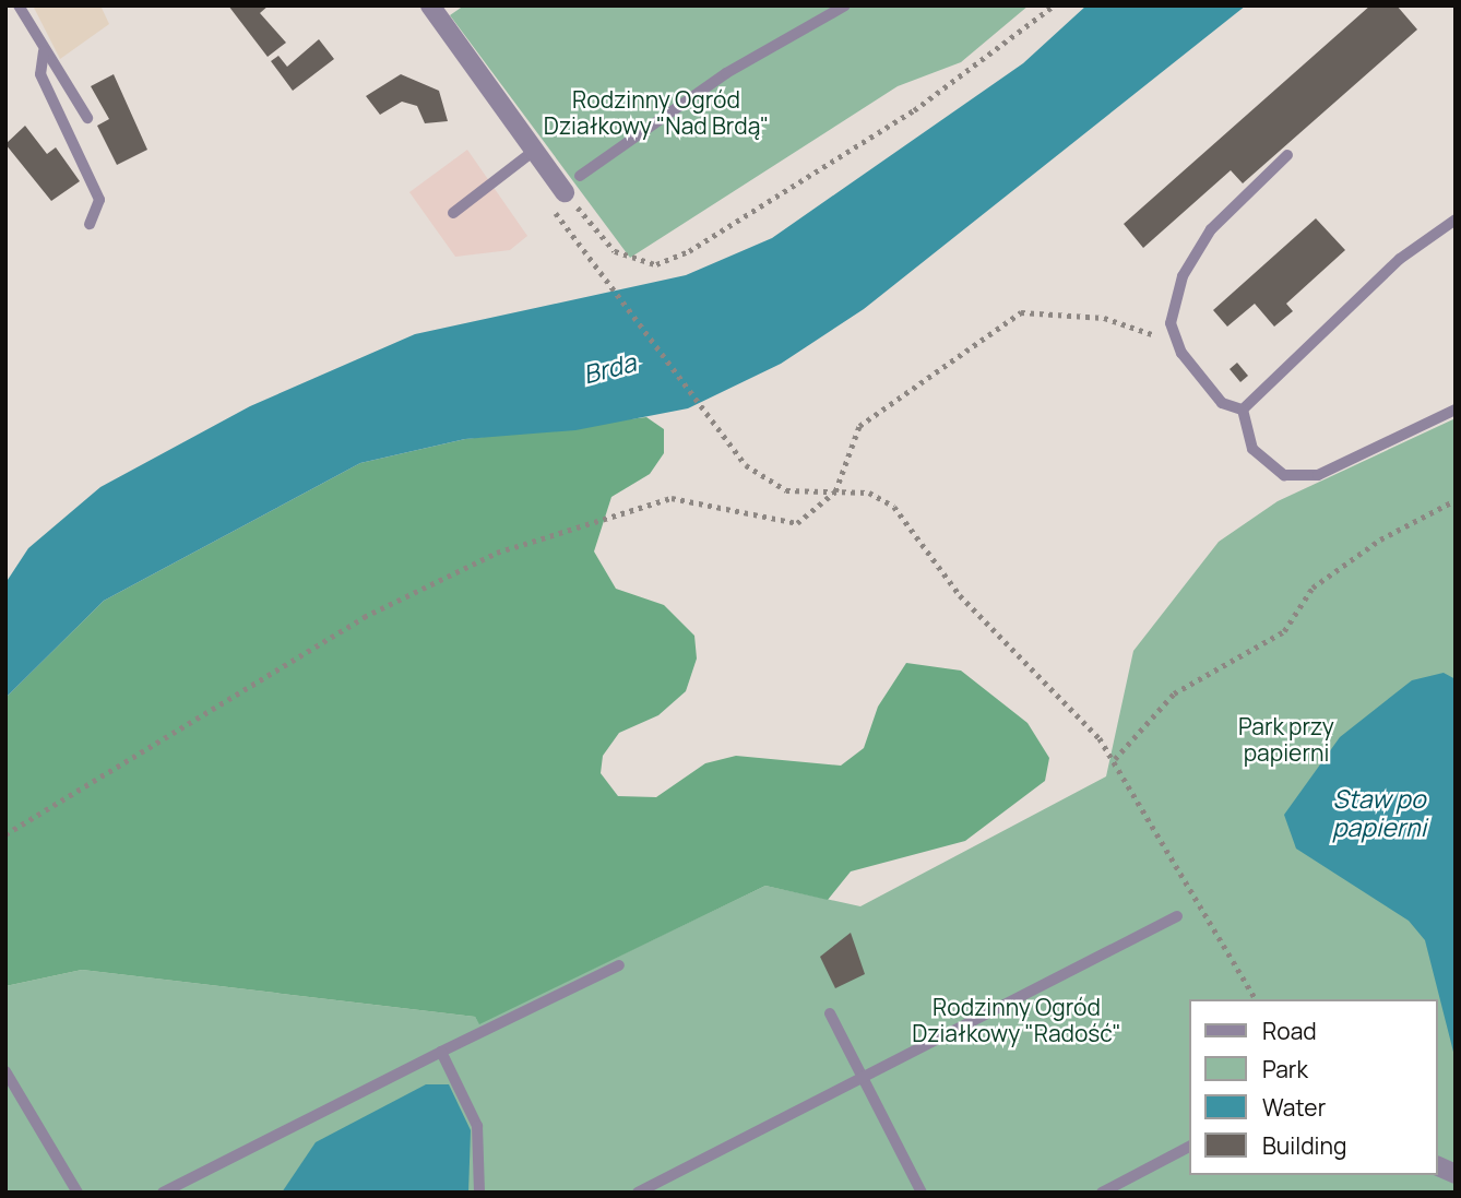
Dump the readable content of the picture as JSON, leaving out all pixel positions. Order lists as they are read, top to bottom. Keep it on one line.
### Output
{"water":["Brda","Staw po papierni"],"parks":["Rodzinny Ogród Działkowy \"Nad Brdą\"","Park przy papierni","Rodzinny Ogród Działkowy \"Radość\""],"legend":["Road","Park","Water","Building"]}
